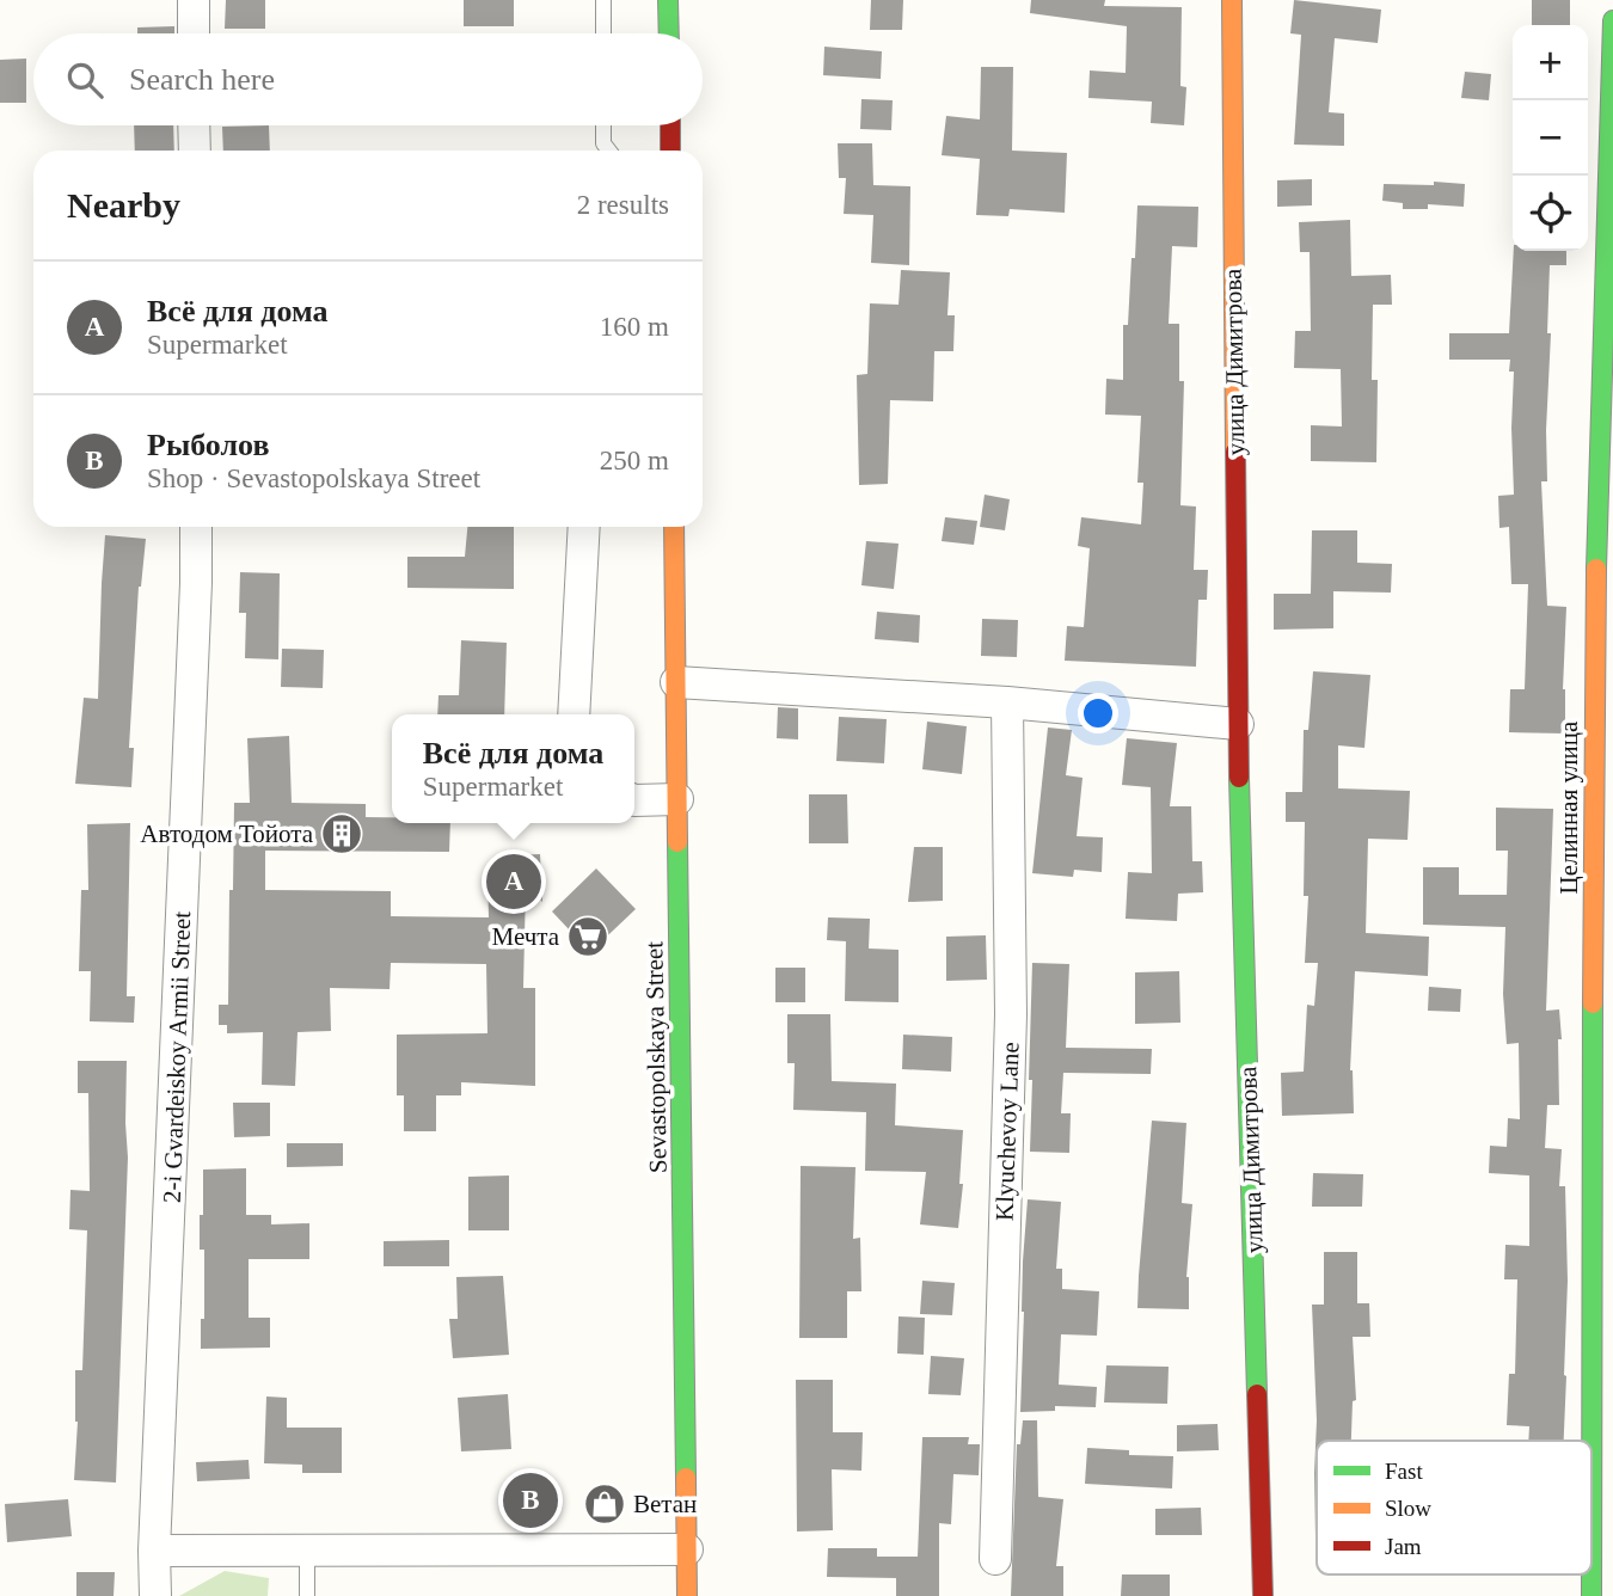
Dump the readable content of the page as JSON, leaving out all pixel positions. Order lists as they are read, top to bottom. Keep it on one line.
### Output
{"streets":{"street":["улица Димитрова","Целинная улица","2-i Gvardeiskoy Armii Street","Sevastopolskaya Street","Klyuchevoy Lane"]},"places":{"building":["Автодом Тойота"],"supermarket":["Мечта"],"shop":["Ветан"]},"legend":["Fast","Slow","Jam"],"page":{"map_buttons":["+","−"],"search":"Search here","heading":["Nearby","2 results"],"list":[{"mark":"A","name":"Всё для дома","note":"Supermarket","value":"160 m"},{"mark":"B","name":"Рыболов","note":"Shop · Sevastopolskaya Street","value":"250 m"}],"popup":["Всё для дома","Supermarket"],"pins":["A","B"]}}
